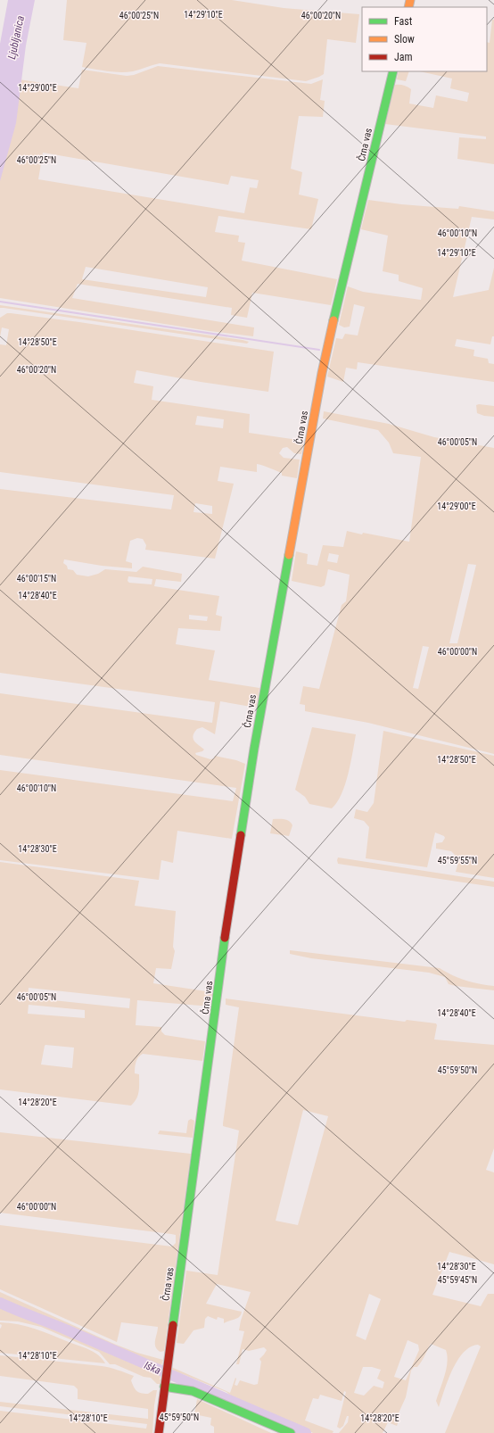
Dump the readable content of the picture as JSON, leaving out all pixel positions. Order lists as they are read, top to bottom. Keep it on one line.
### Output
{"streets":{"street":["Črna vas"]},"water":["Ljubljanica","Iška"],"legend":["Fast","Slow","Jam"],"coordinates":["14°29'10\"E","46°00'25\"N","46°00'20\"N","14°29'00\"E","46°00'10\"N","14°28'50\"E","46°00'05\"N","46°00'15\"N","14°28'40\"E","46°00'00\"N","14°28'30\"E","45°59'55\"N","45°59'50\"N","14°28'20\"E","45°59'45\"N","14°28'10\"E"]}
